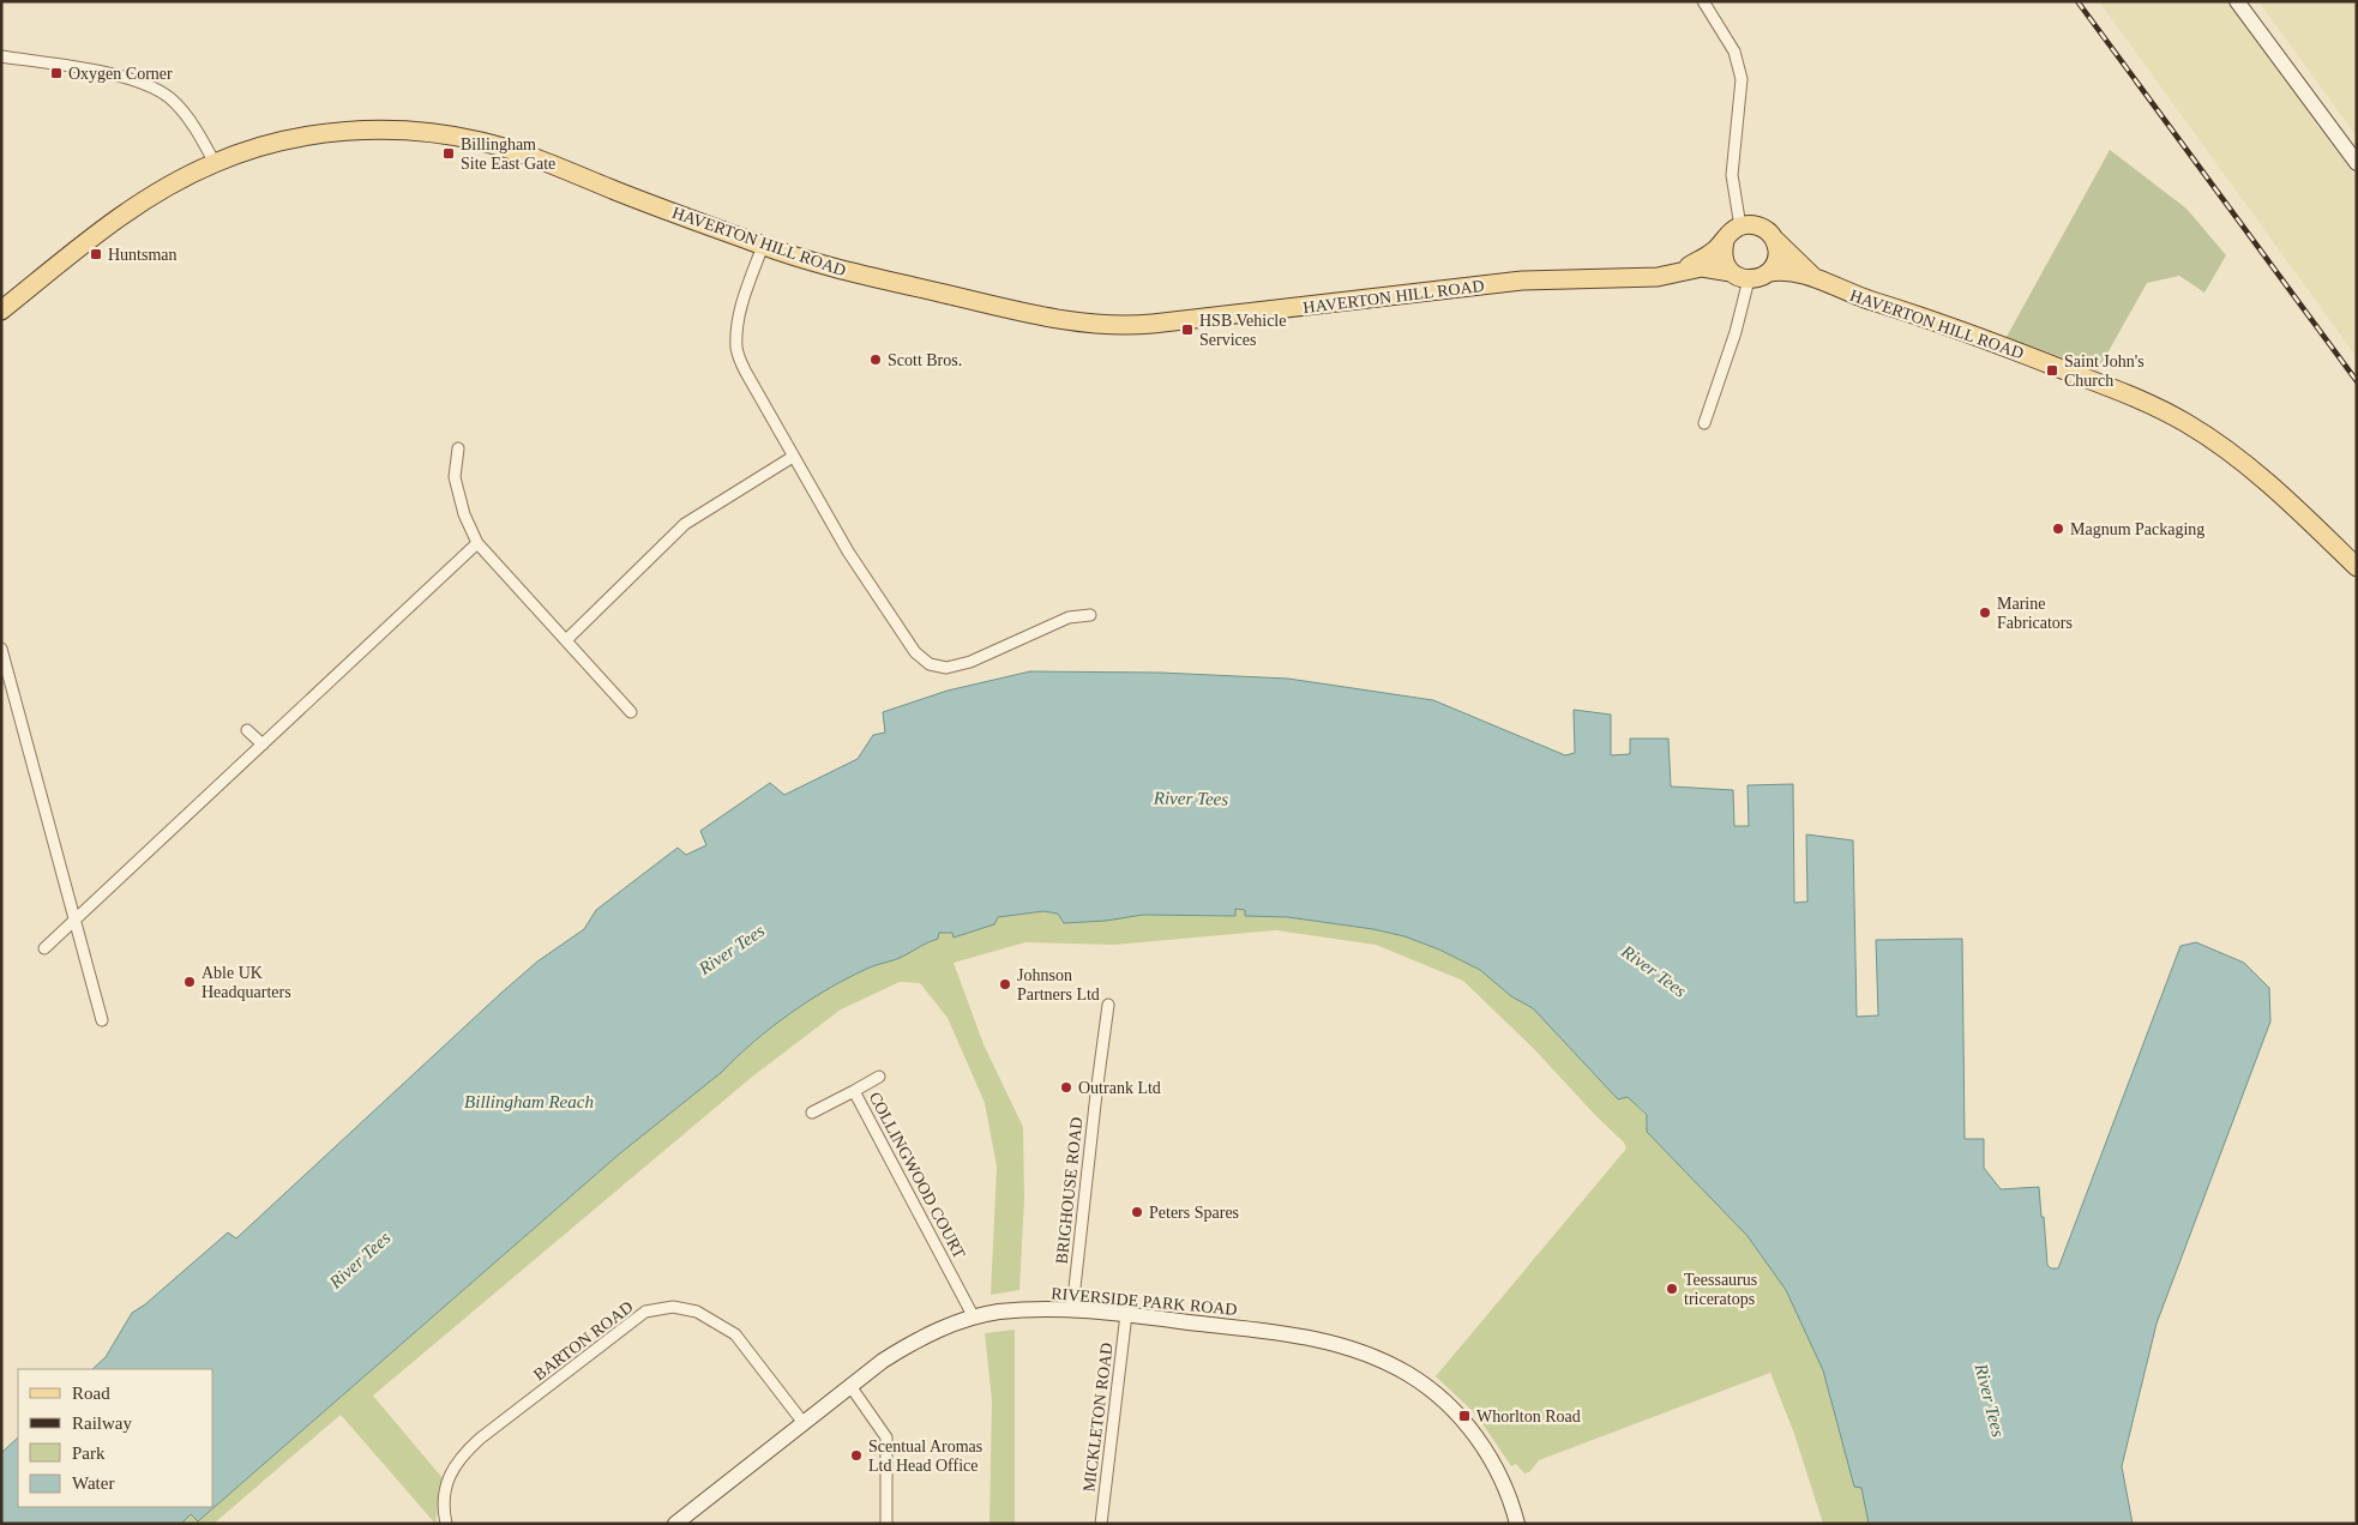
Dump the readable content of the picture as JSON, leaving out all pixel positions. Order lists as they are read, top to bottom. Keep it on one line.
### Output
{"streets":{"main road":["HAVERTON HILL ROAD"],"street":["COLLINGWOOD COURT","BRIGHOUSE ROAD","RIVERSIDE PARK ROAD","BARTON ROAD","MICKLETON ROAD"]},"crossings":[["COLLINGWOOD COURT","RIVERSIDE PARK ROAD"],["BRIGHOUSE ROAD","RIVERSIDE PARK ROAD"],["RIVERSIDE PARK ROAD","BARTON ROAD"],["RIVERSIDE PARK ROAD","MICKLETON ROAD"]],"water":["River Tees","Billingham Reach"],"places":{"transit":["Oxygen Corner","Billingham Site East Gate","Huntsman","HSB Vehicle Services","Saint John's Church","Whorlton Road"],"other":["Scott Bros.","Magnum Packaging","Marine Fabricators","Able UK Headquarters","Johnson Partners Ltd","Outrank Ltd","Peters Spares","Teessaurus triceratops","Scentual Aromas Ltd Head Office"]},"legend":["Road","Railway","Park","Water"]}
